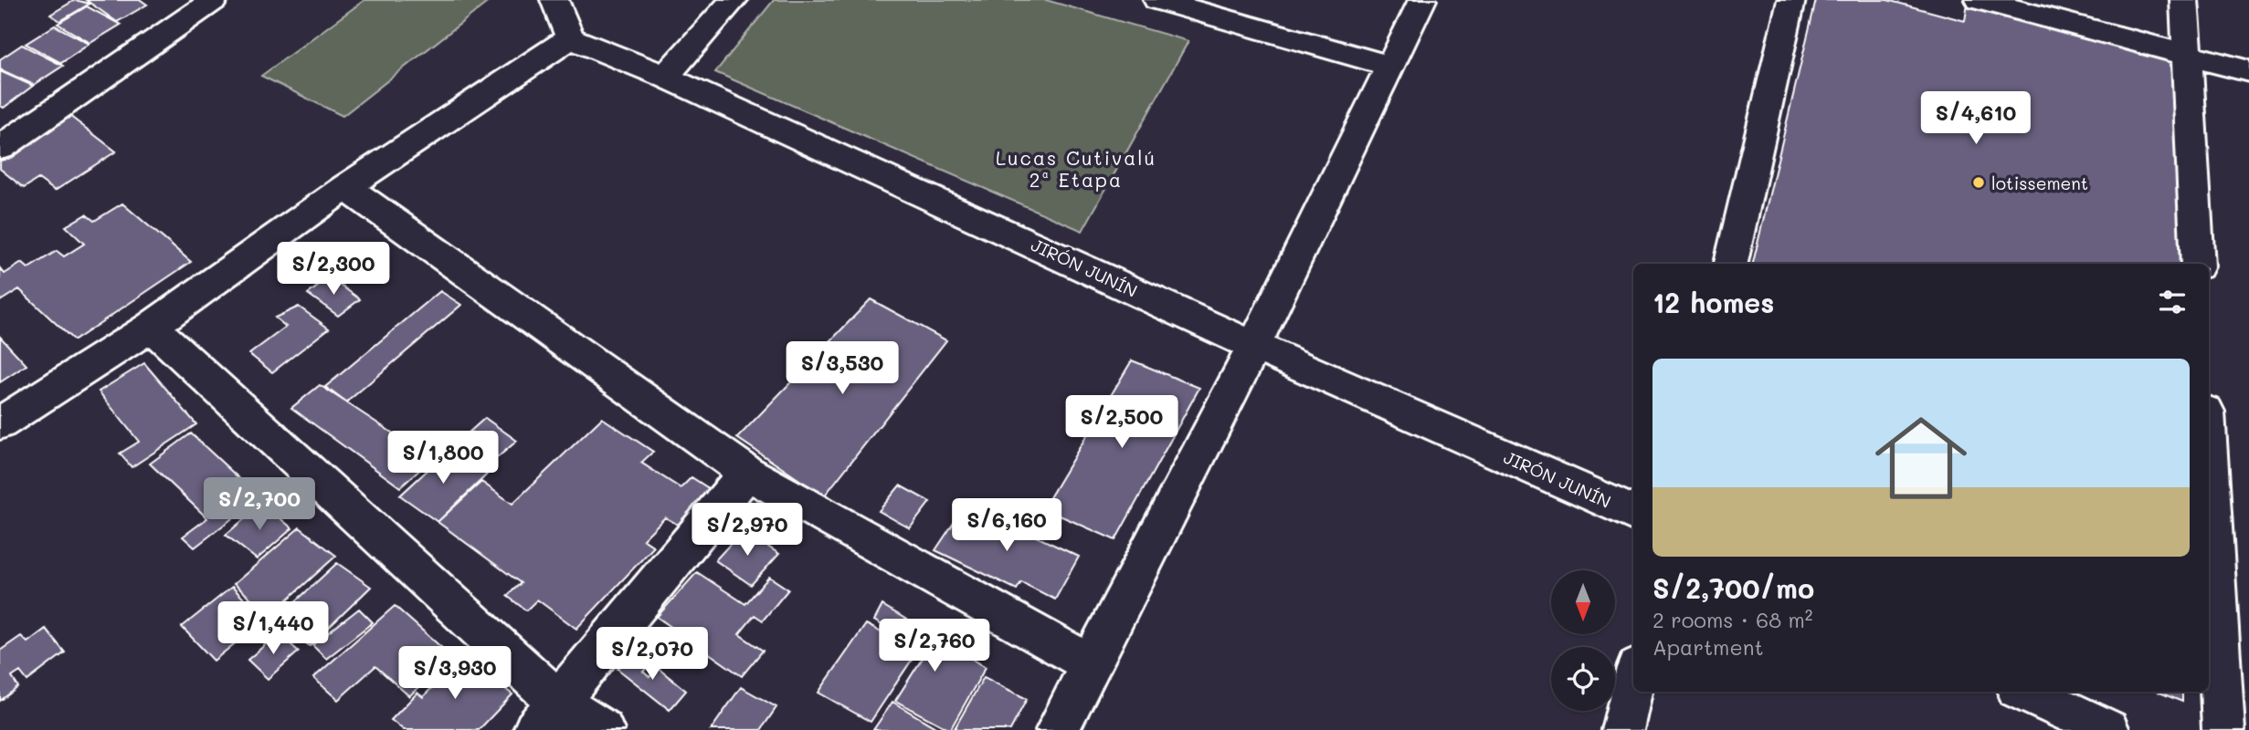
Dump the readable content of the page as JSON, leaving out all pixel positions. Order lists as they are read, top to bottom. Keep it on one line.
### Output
{"streets":{"street":["JIRÓN JUNÍN"]},"districts":["Lucas Cutivalú 2ª Etapa"],"places":["lotissement"],"north":"bottom","page":{"price":["S/4,610","S/2,300","S/3,530","S/2,500","S/1,800","S/2,700","S/6,160","S/2,970","S/1,440","S/2,760","S/2,070","S/3,930"],"heading":"12 homes","list":[{"name":"S/2,700/mo","note":"2 rooms · 68 m² · Apartment"}]}}
